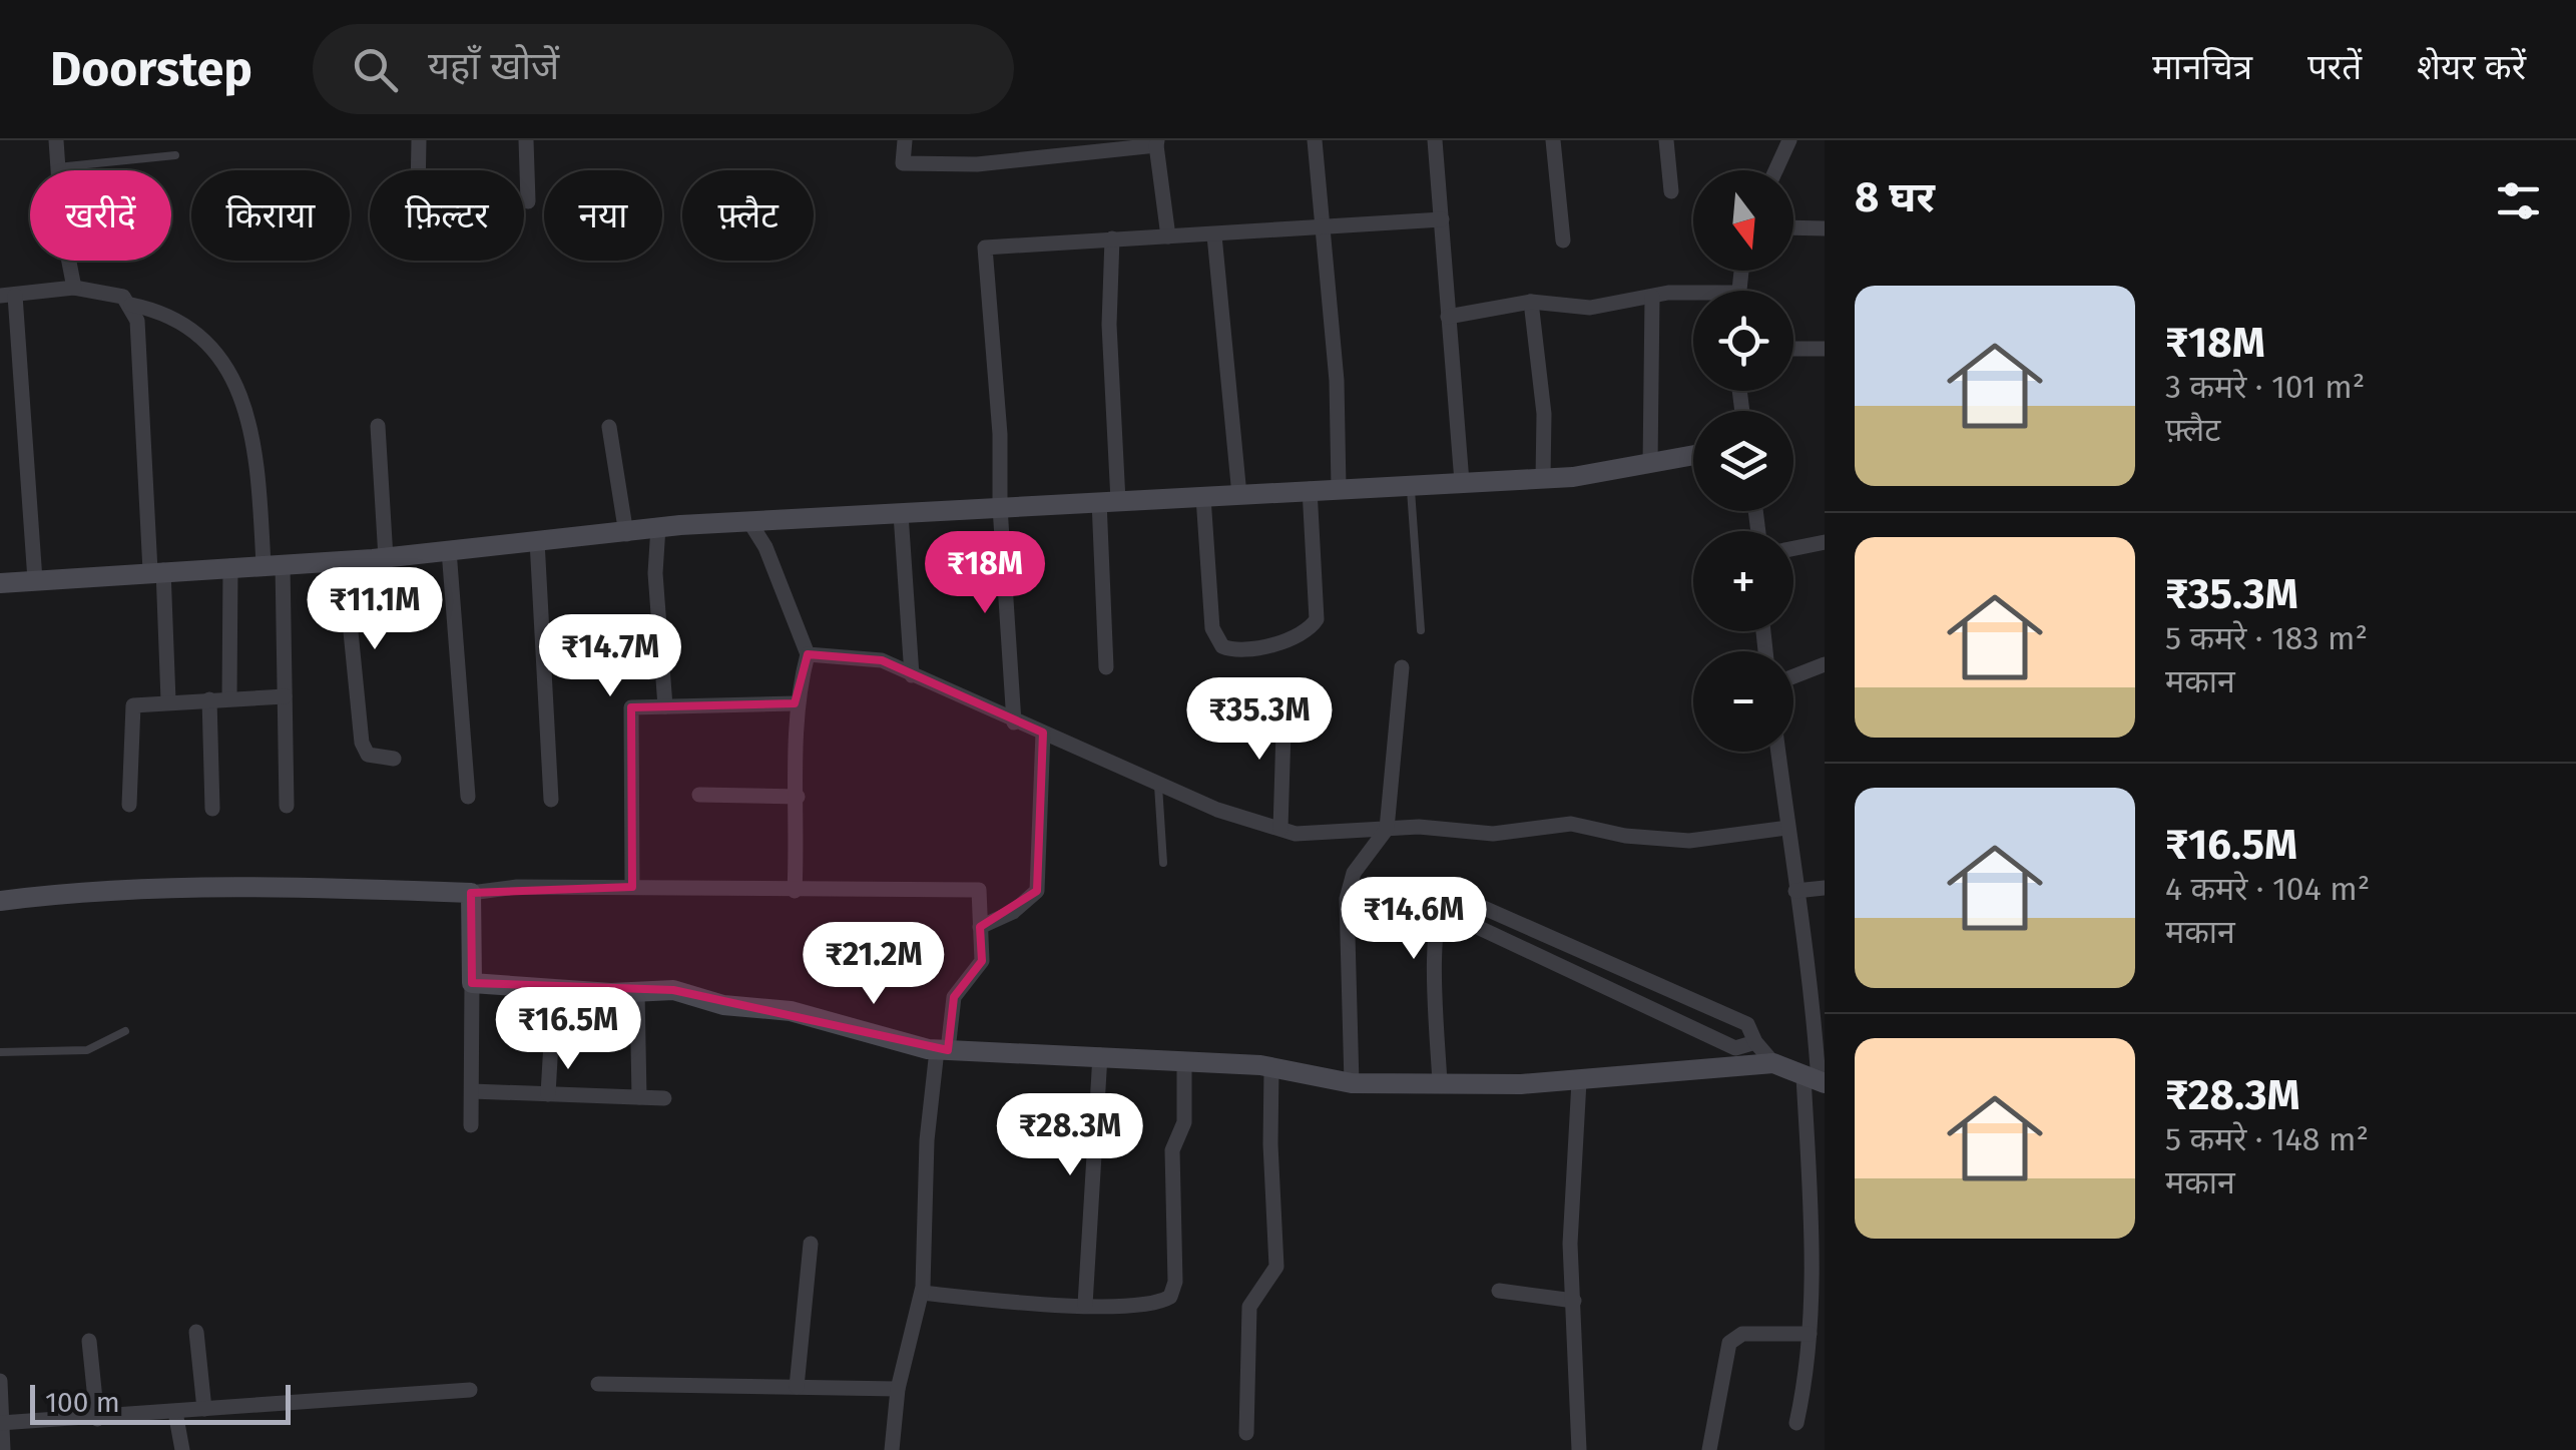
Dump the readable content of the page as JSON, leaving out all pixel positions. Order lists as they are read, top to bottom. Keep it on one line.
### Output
{"scale_bar":"100 m","north":"bottom","page":{"header":"Doorstep","search":"यहाँ खोजें","nav":["मानचित्र","परतें","शेयर करें"],"heading":"8 घर","map_buttons":["+","−"],"chip":["खरीदें","किराया","फ़िल्टर","नया","फ़्लैट"],"list":[{"name":"₹18M","note":"3 कमरे · 101 m² · फ़्लैट"},{"name":"₹35.3M","note":"5 कमरे · 183 m² · मकान"},{"name":"₹16.5M","note":"4 कमरे · 104 m² · मकान"},{"name":"₹28.3M","note":"5 कमरे · 148 m² · मकान"}],"price":["₹18M","₹11.1M","₹14.7M","₹35.3M","₹14.6M","₹21.2M","₹16.5M","₹28.3M"],"scale":"100 m"}}
